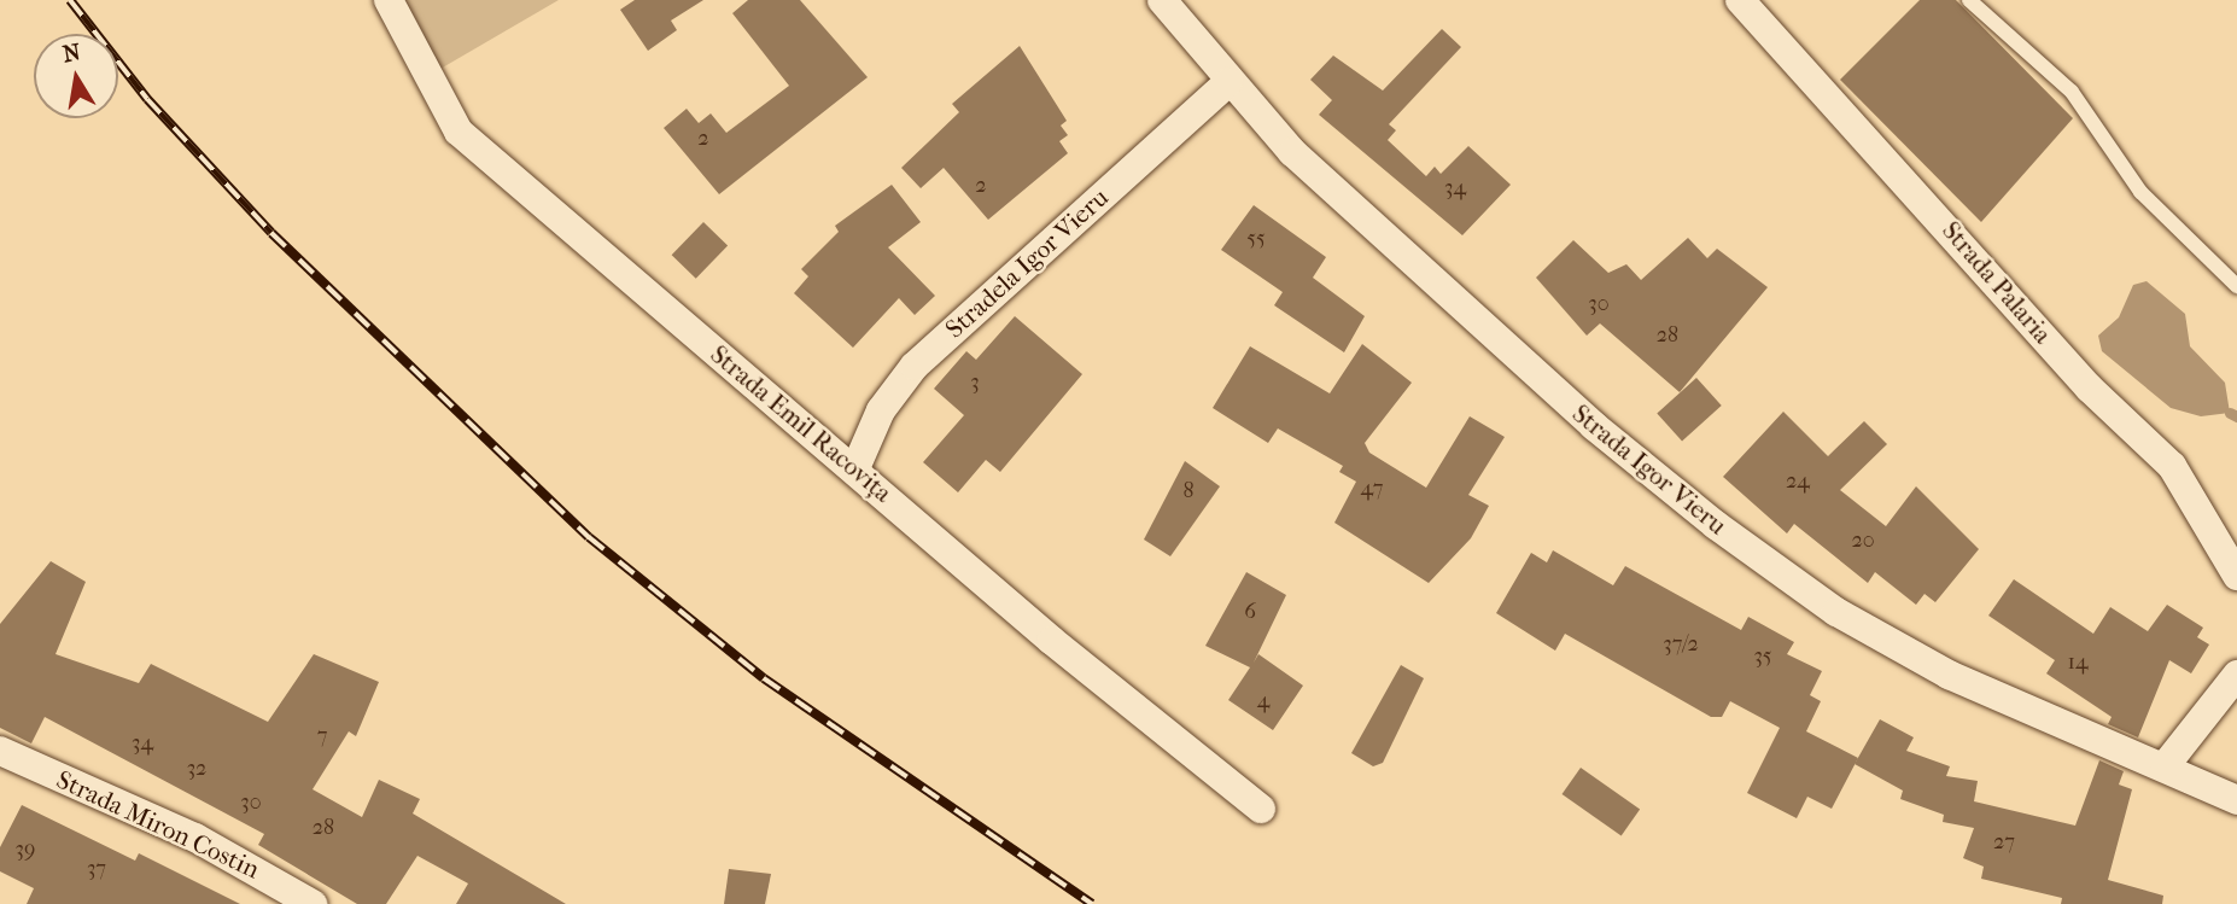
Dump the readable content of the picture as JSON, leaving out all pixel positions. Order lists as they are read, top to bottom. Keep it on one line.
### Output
{"streets":{"street":["Stradela Igor Vieru","Strada Palaria","Strada Emil Racovița","Strada Igor Vieru","Strada Miron Costin"]},"crossings":[["Stradela Igor Vieru","Strada Emil Racovița"],["Stradela Igor Vieru","Strada Igor Vieru"]],"house_numbers":["2","2","34","55","30","28","3","24","47","8","20","6","37/2","35","14","4","7","34","32","30","28","27","39","37"],"north":"top"}
